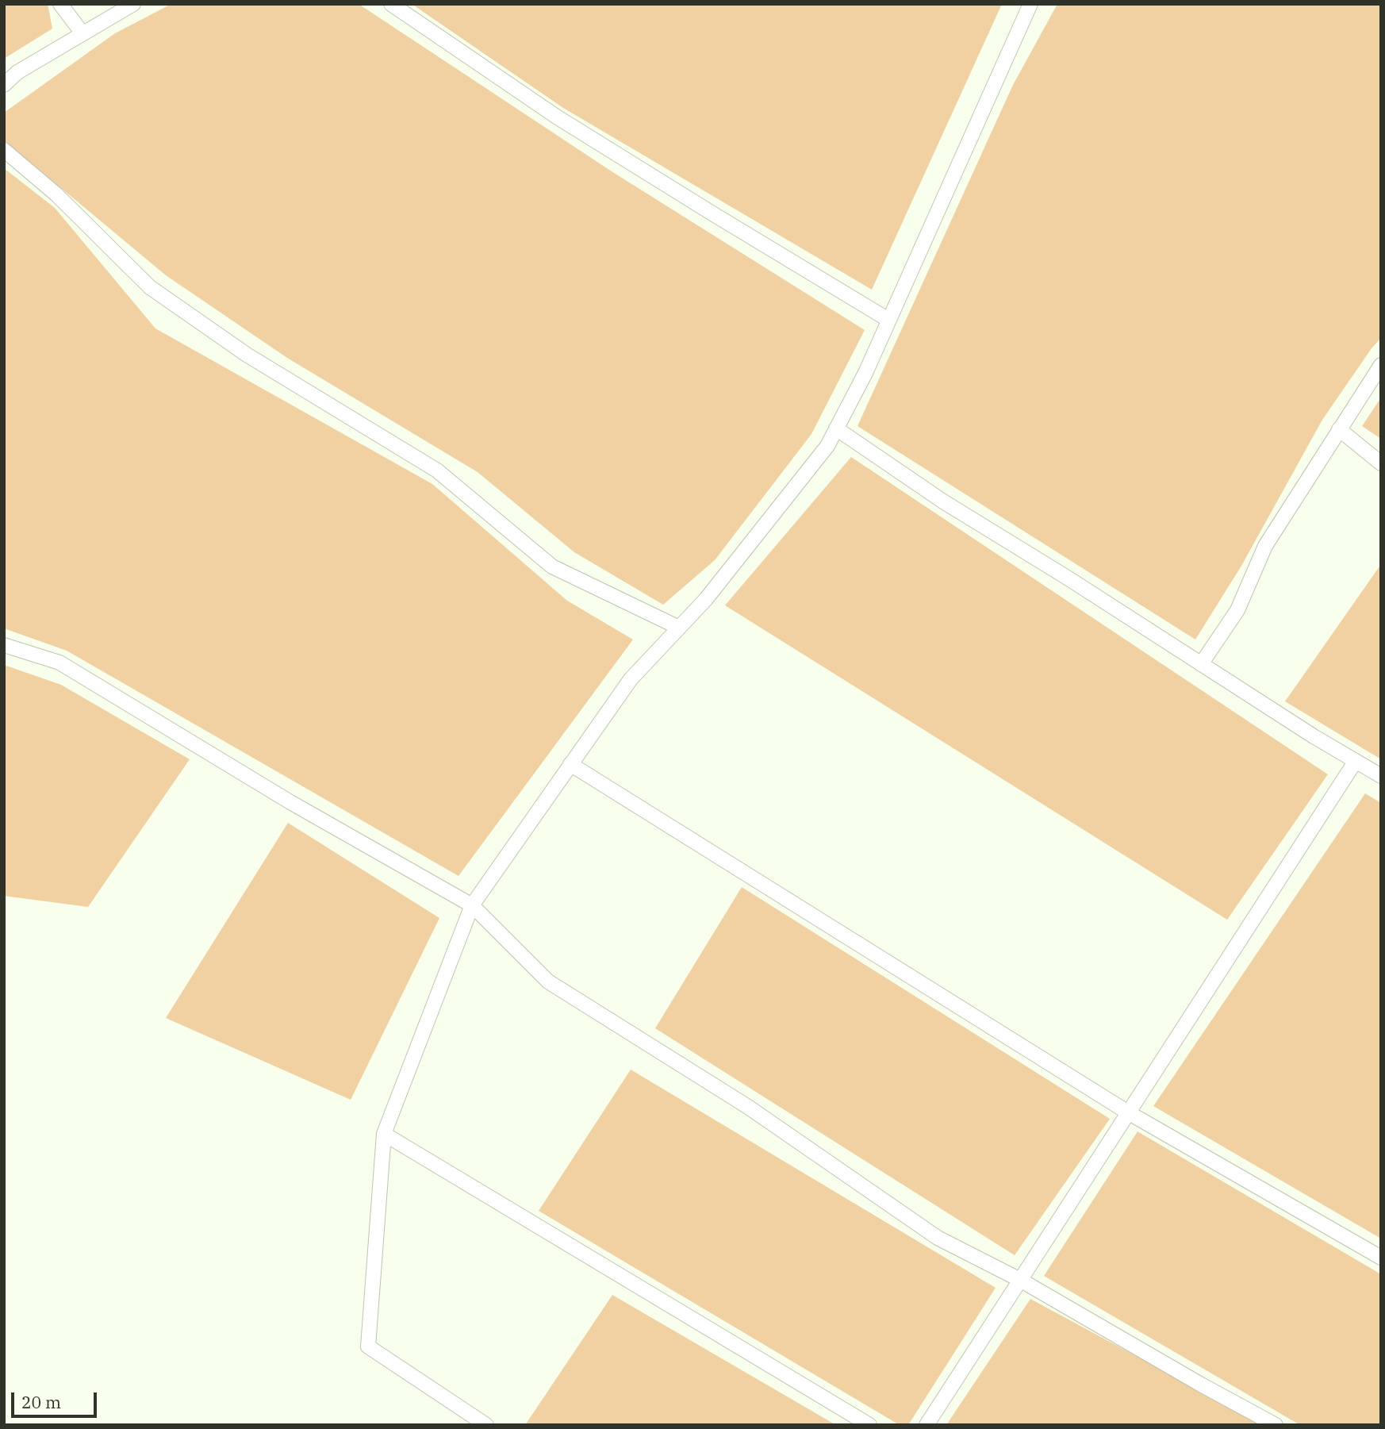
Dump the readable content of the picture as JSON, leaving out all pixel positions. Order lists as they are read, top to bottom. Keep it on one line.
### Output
{"scale_bar":"20 m"}
